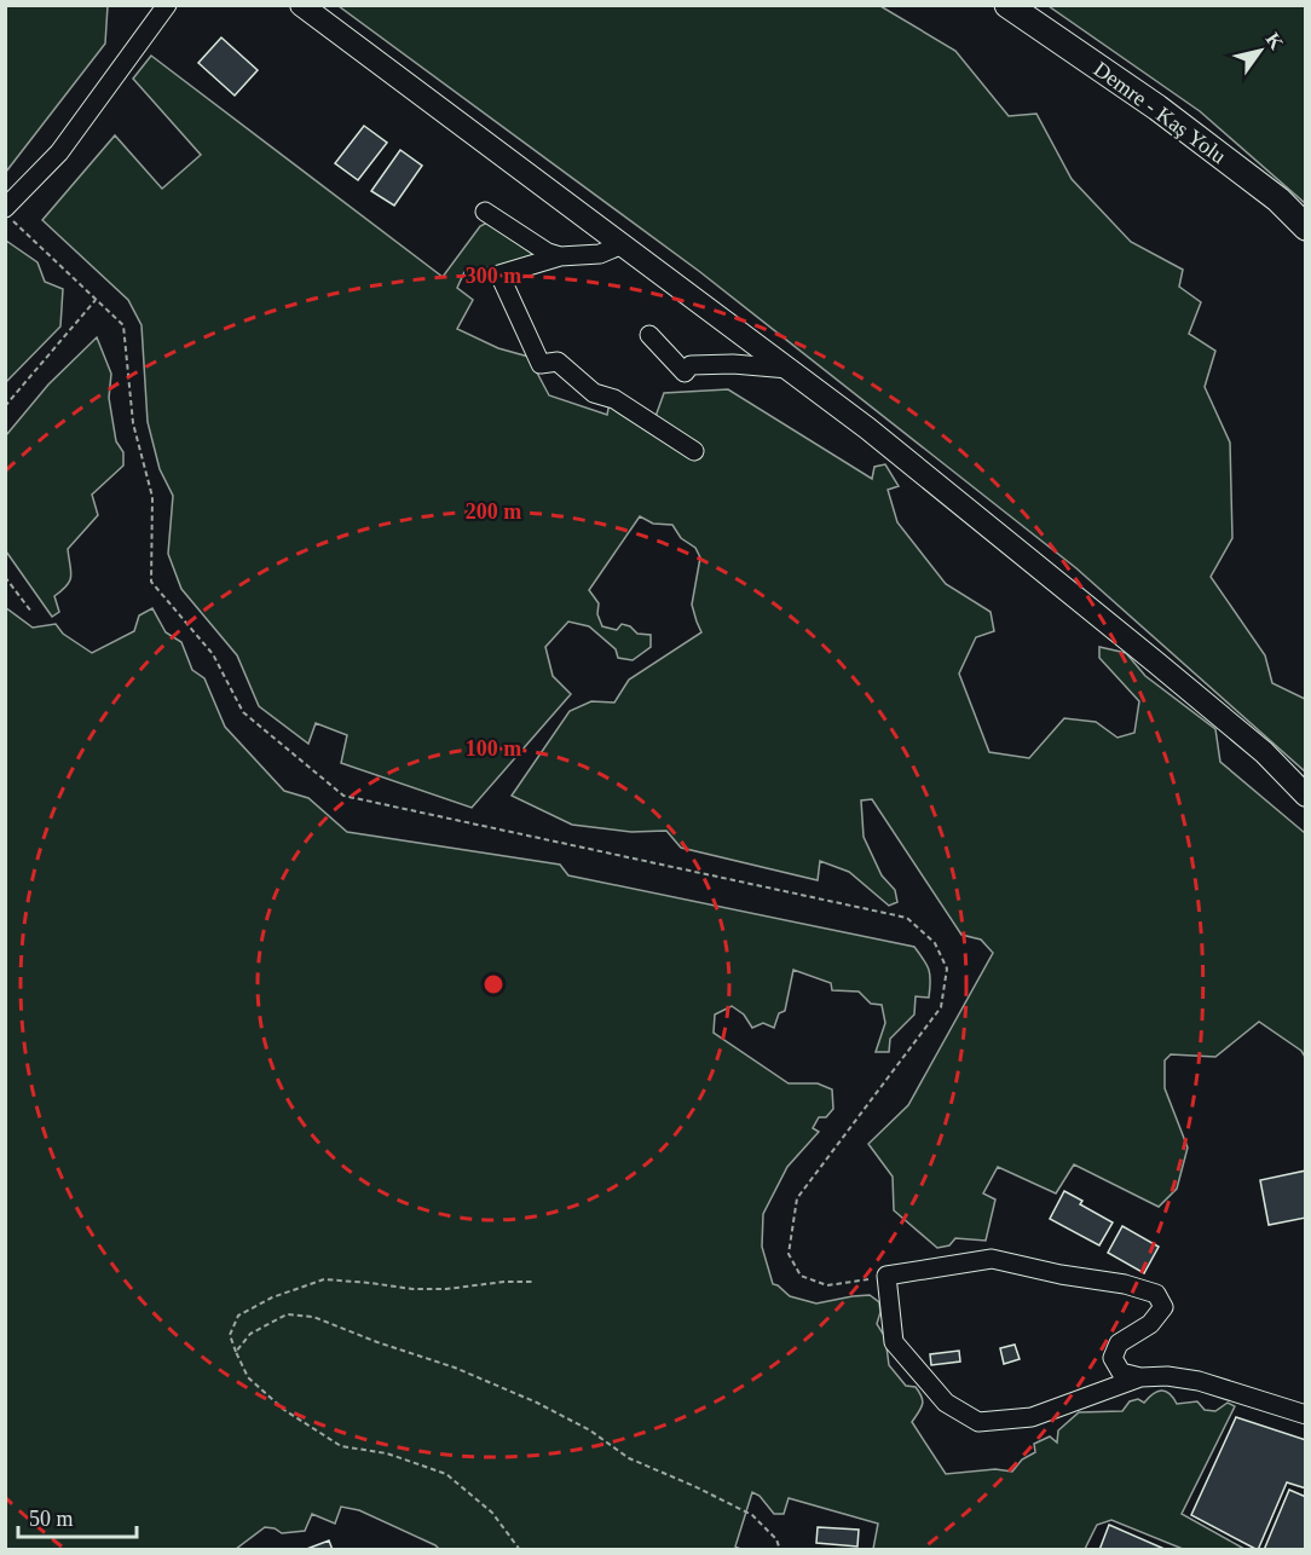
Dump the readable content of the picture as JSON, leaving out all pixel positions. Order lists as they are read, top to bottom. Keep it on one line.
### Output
{"streets":{"highway":["Demre - Kaş Yolu"]},"scale_bar":"50 m","north":"top right","rings":["300 m","200 m","100 m"]}
